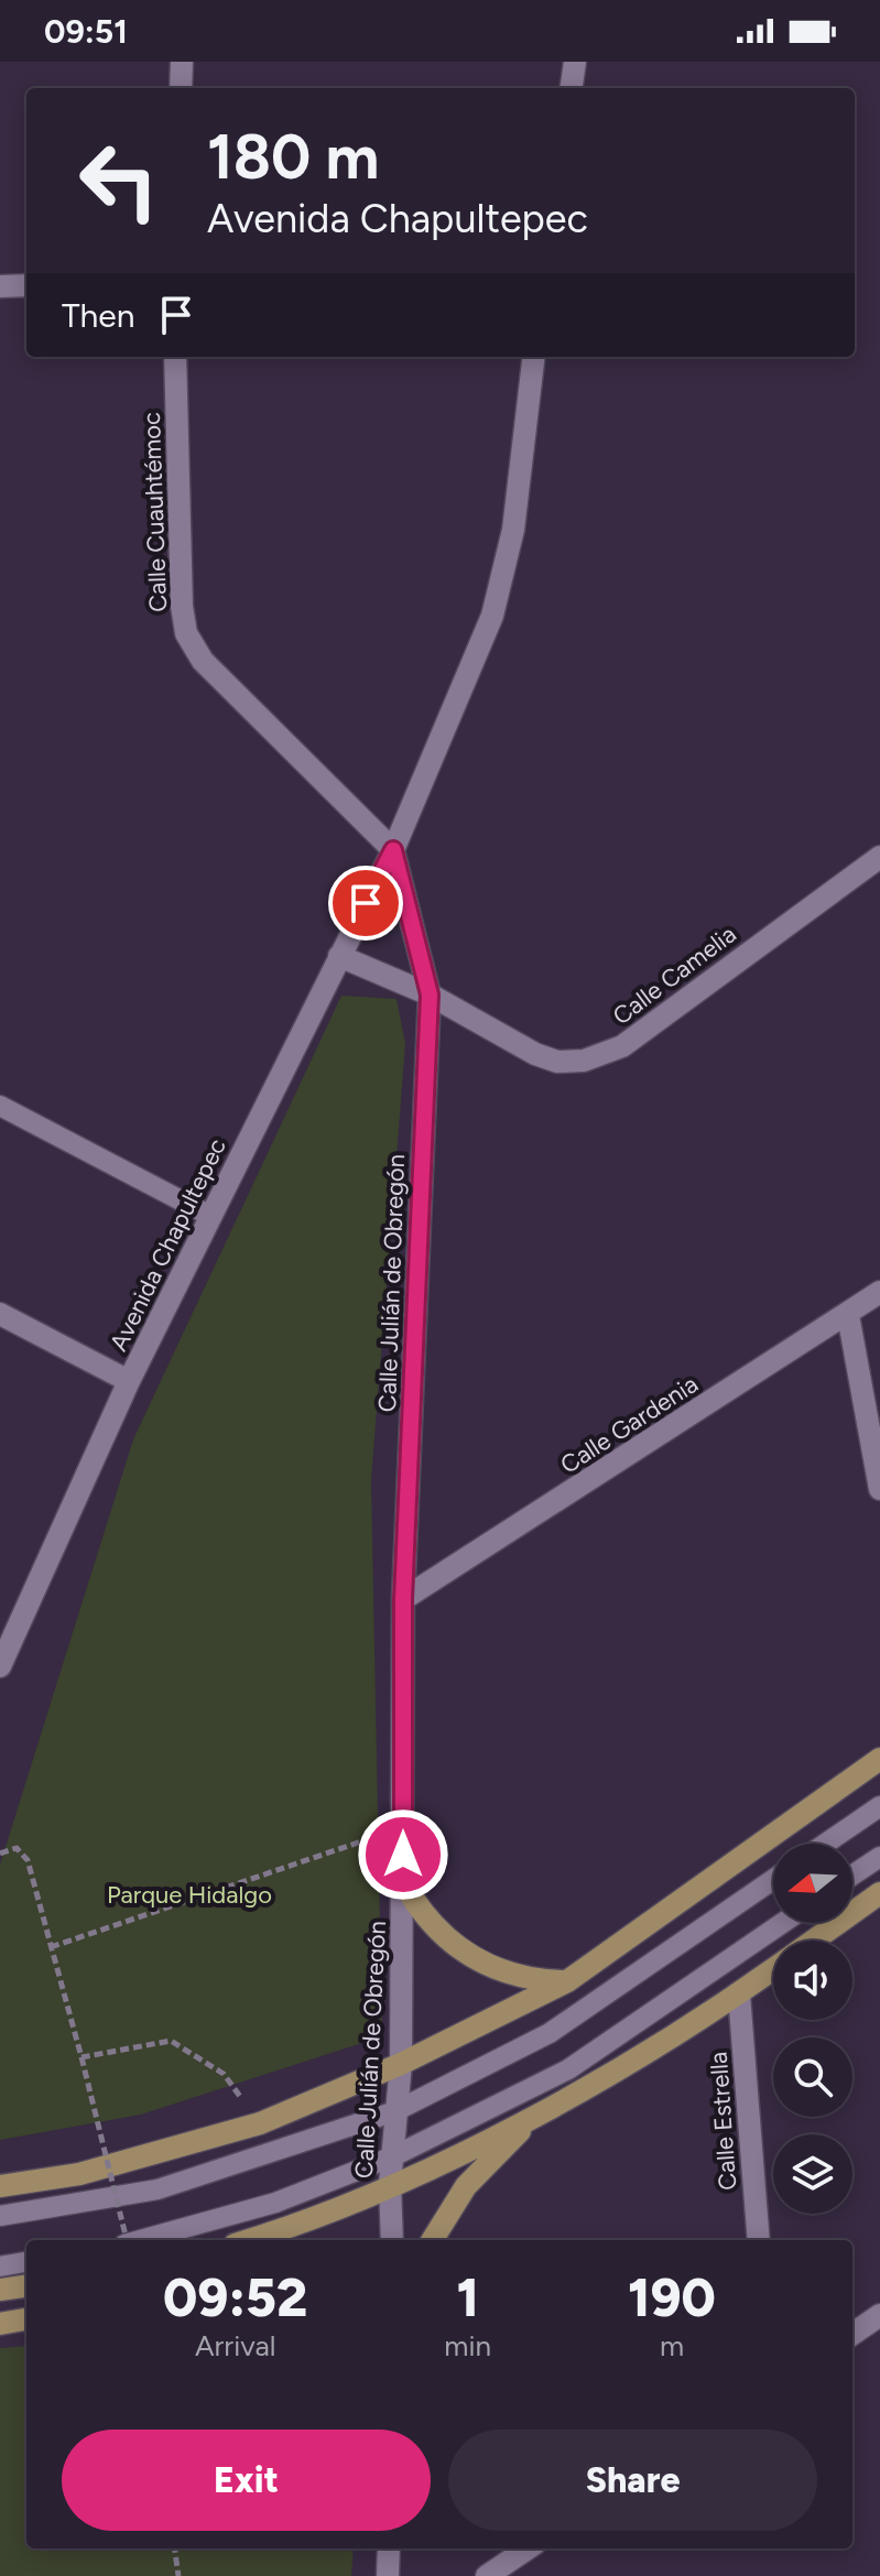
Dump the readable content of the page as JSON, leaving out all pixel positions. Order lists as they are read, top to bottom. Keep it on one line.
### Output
{"streets":{"street":["Calle Cuauhtémoc","Calle Camelia","Avenida Chapultepec","Calle Julián de Obregón","Calle Gardenia","Calle Estrella"]},"crossings":[["Calle Cuauhtémoc","Avenida Chapultepec"],["Calle Cuauhtémoc","Calle Julián de Obregón"],["Calle Camelia","Avenida Chapultepec"],["Calle Camelia","Calle Julián de Obregón"],["Avenida Chapultepec","Calle Julián de Obregón"],["Calle Julián de Obregón","Calle Gardenia"]],"parks":["Parque Hidalgo"],"north":"left","page":{"status":"09:51","turn":["180 m","Avenida Chapultepec"],"then":"Then","eta":["09:52","Arrival","1","min","190","m"],"buttons":["Exit","Share"]}}
